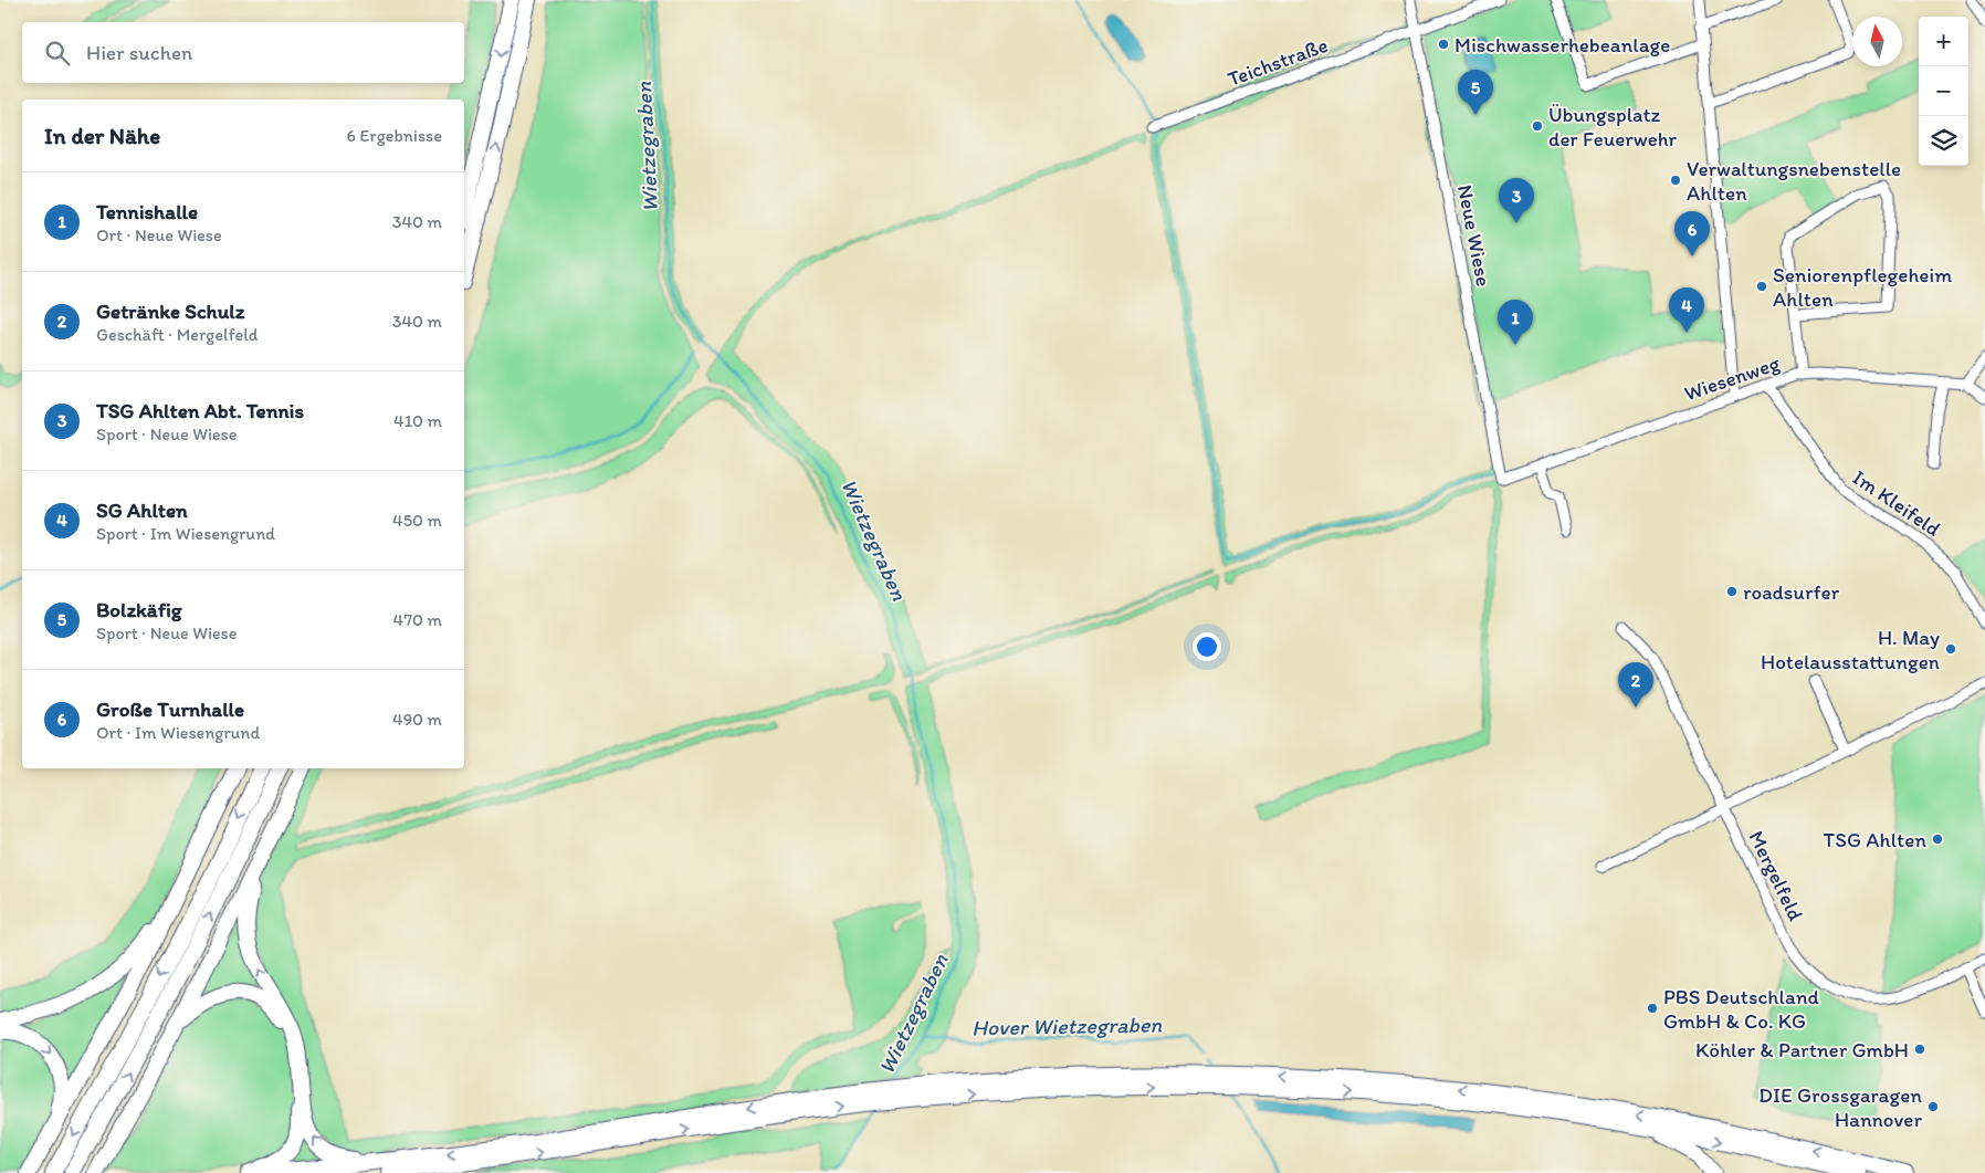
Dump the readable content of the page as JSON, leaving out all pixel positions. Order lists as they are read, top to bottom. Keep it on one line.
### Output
{"streets":{"street":["Teichstraße","Neue Wiese","Wiesenweg","Im Kleifeld","Mergelfeld"]},"crossings":[["Teichstraße","Neue Wiese"],["Neue Wiese","Wiesenweg"],["Wiesenweg","Im Kleifeld"]],"water":["Wietzegraben","Hover Wietzegraben"],"places":["Mischwasserhebeanlage","Übungsplatz der Feuerwehr","Verwaltungsnebenstelle Ahlten","Seniorenpflegeheim Ahlten","roadsurfer","H. May Hotelausstattungen","TSG Ahlten","PBS Deutschland GmbH & Co. KG","Köhler & Partner GmbH","DIE Grossgaragen Hannover"],"north":"top","page":{"map_buttons":["+","−"],"search":"Hier suchen","pins":["5","3","6","4","1","2"],"heading":["In der Nähe","6 Ergebnisse"],"list":[{"mark":"1","name":"Tennishalle","note":"Ort · Neue Wiese","value":"340 m"},{"mark":"2","name":"Getränke Schulz","note":"Geschäft · Mergelfeld","value":"340 m"},{"mark":"3","name":"TSG Ahlten Abt. Tennis","note":"Sport · Neue Wiese","value":"410 m"},{"mark":"4","name":"SG Ahlten","note":"Sport · Im Wiesengrund","value":"450 m"},{"mark":"5","name":"Bolzkäfig","note":"Sport · Neue Wiese","value":"470 m"},{"mark":"6","name":"Große Turnhalle","note":"Ort · Im Wiesengrund","value":"490 m"}]}}
